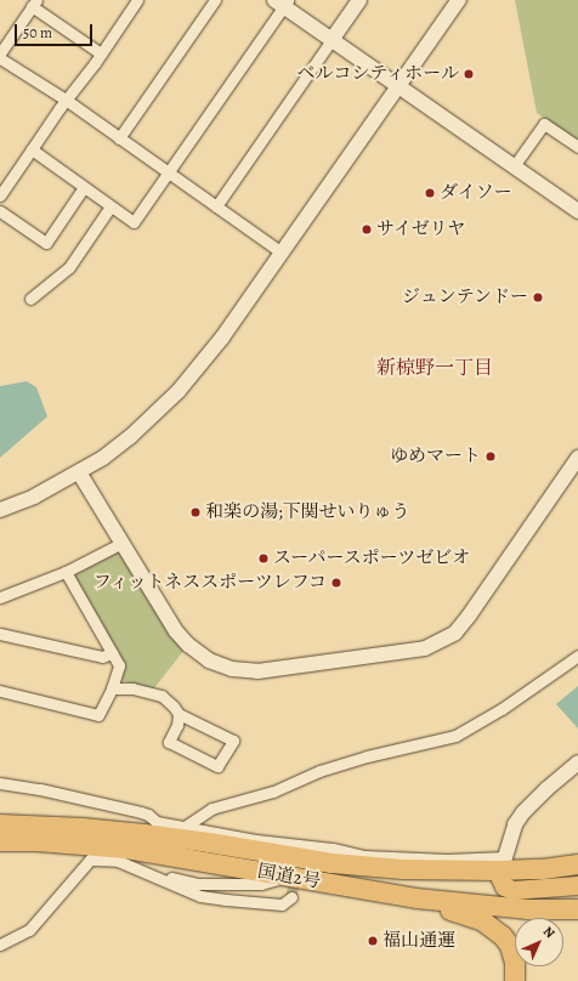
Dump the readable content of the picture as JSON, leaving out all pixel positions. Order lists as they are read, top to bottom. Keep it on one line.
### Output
{"streets":{"highway":["国道2号"]},"districts":["新椋野一丁目"],"places":["ベルコシティホール","ダイソー","サイゼリヤ","ジュンテンドー","ゆめマート","和楽の湯;下関せいりゅう","スーパースポーツゼビオ","フィットネススポーツレフコ","福山通運"],"scale_bar":"50 m","north":"top right"}
